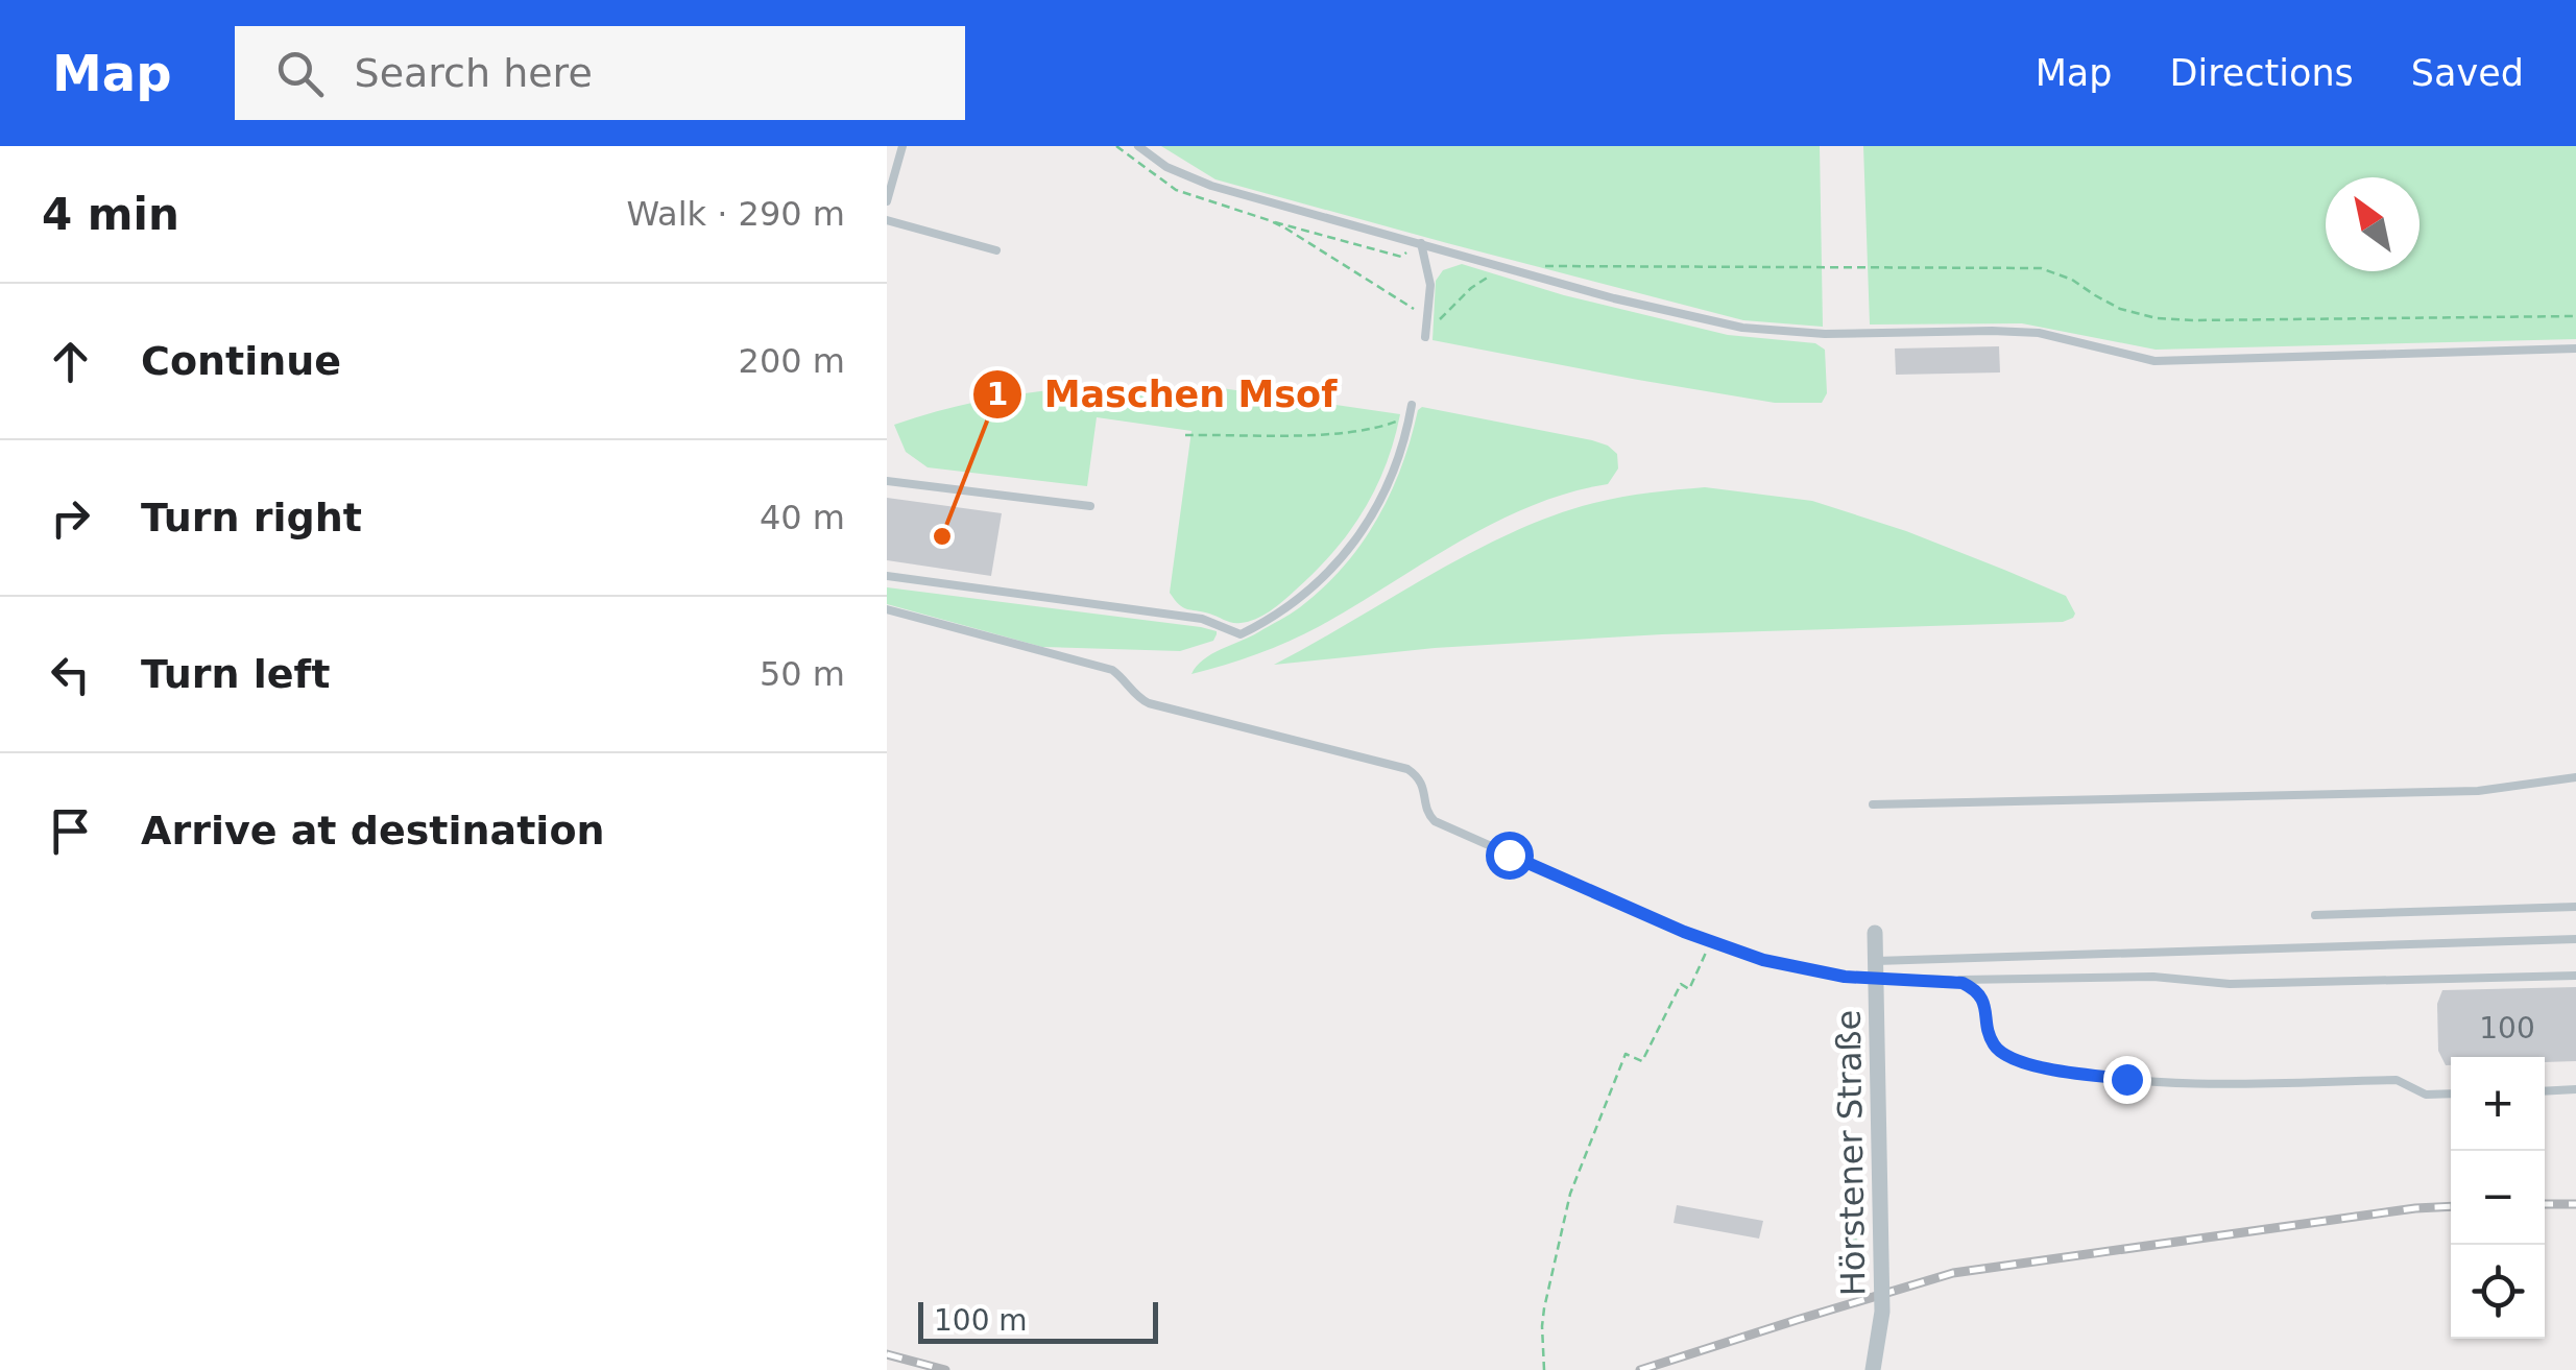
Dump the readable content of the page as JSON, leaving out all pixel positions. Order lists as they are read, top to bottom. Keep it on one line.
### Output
{"streets":{"street":["Hörstener Straße"]},"places":["Maschen Msof"],"house_numbers":["100"],"scale_bar":"100 m","north":"top left","page":{"header":"Map","search":"Search here","nav":["Map","Directions","Saved"],"heading":["4 min","Walk · 290 m"],"list":[["Continue","200 m"],["Turn right","40 m"],["Turn left","50 m"],"Arrive at destination"],"map_buttons":["+","−"],"scale":"100 m"}}
